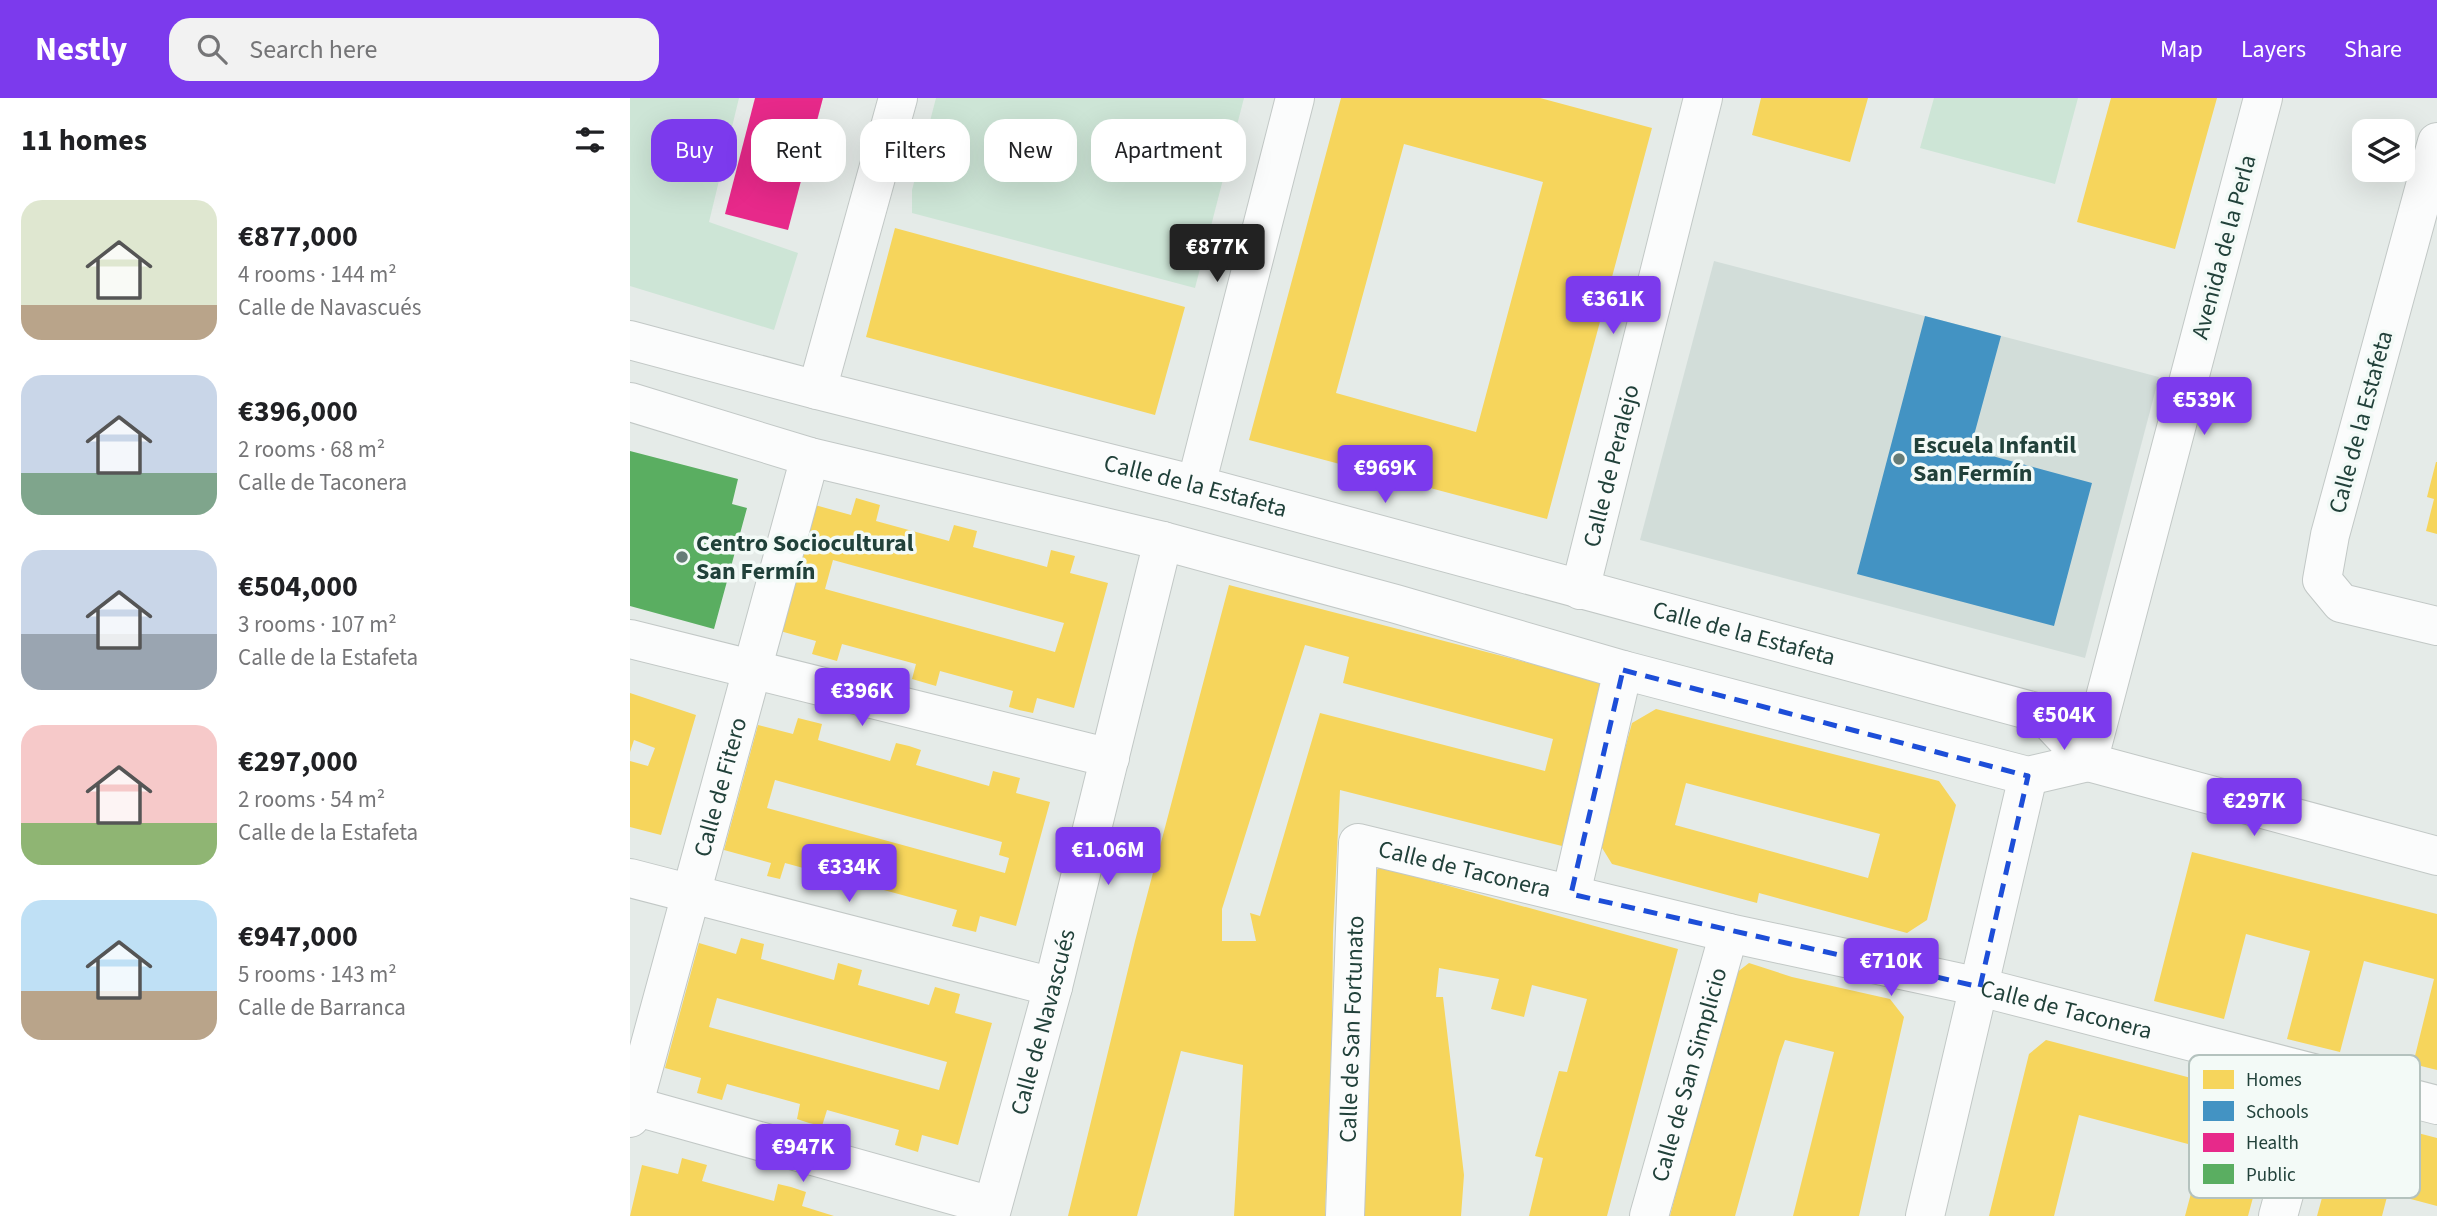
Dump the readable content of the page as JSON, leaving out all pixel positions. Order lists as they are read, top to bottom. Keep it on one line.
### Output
{"streets":{"street":["Avenida de la Perla","Calle de la Estafeta","Calle de Peralejo","Calle de Fitero","Calle de Taconera","Calle de Navascués","Calle de San Fortunato","Calle de San Simplicio"]},"crossings":[["Calle de la Estafeta","Calle de Peralejo"],["Calle de Taconera","Calle de San Fortunato"],["Calle de Taconera","Calle de San Simplicio"]],"places":["Escuela Infantil San Fermín","Centro Sociocultural San Fermín"],"legend":["Homes","Schools","Health","Public"],"page":{"header":"Nestly","search":"Search here","nav":["Map","Layers","Share"],"heading":"11 homes","chip":["Buy","Rent","Filters","New","Apartment"],"list":[{"name":"€877,000","note":"4 rooms · 144 m² · Calle de Navascués"},{"name":"€396,000","note":"2 rooms · 68 m² · Calle de Taconera"},{"name":"€504,000","note":"3 rooms · 107 m² · Calle de la Estafeta"},{"name":"€297,000","note":"2 rooms · 54 m² · Calle de la Estafeta"},{"name":"€947,000","note":"5 rooms · 143 m² · Calle de Barranca"}],"price":["€877K","€361K","€539K","€969K","€396K","€504K","€297K","€1.06M","€334K","€710K","€947K"]}}
